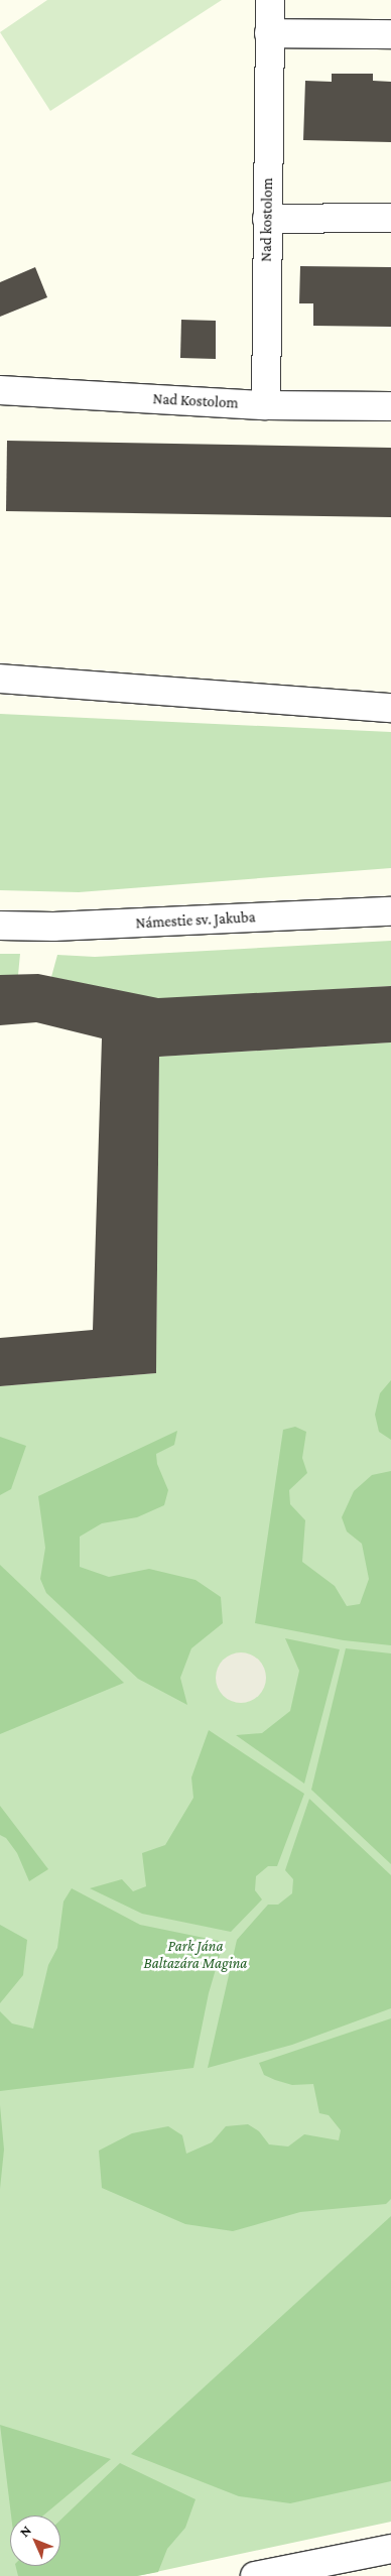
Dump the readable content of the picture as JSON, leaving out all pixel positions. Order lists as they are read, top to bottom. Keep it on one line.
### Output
{"streets":{"street":["Nad kostolom","Nad Kostolom","Námestie sv. Jakuba"]},"crossings":[["Nad kostolom","Nad Kostolom"]],"parks":["Park Jána Baltazára Magina"],"north":"top left"}
